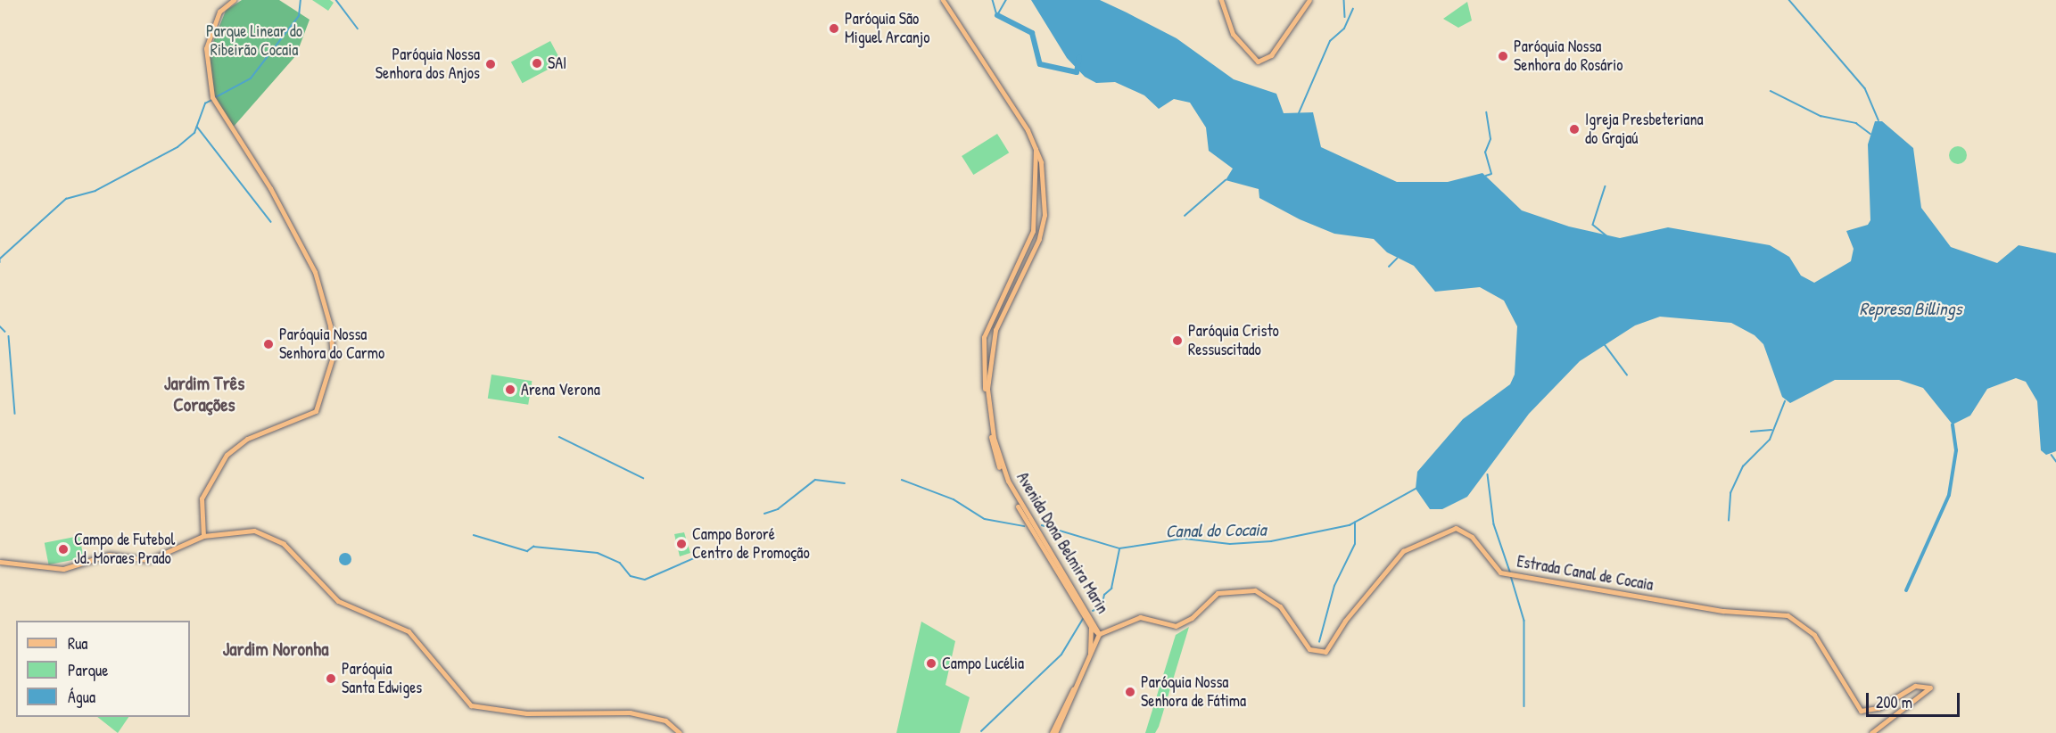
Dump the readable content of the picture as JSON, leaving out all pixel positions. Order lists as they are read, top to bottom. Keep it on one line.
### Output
{"streets":{"main road":["Avenida Dona Belmira Marin","Estrada Canal de Cocaia"]},"crossings":[["Avenida Dona Belmira Marin","Estrada Canal de Cocaia"]],"districts":["Jardim Três Corações","Jardim Noronha"],"water":["Represa Billings","Canal do Cocaia"],"parks":["Parque Linear do Ribeirão Cocaia"],"places":["Paróquia São Miguel Arcanjo","Paróquia Nossa Senhora do Rosário","SAI","Paróquia Nossa Senhora dos Anjos","Igreja Presbeteriana do Grajaú","Paróquia Cristo Ressuscitado","Paróquia Nossa Senhora do Carmo","Arena Verona","Campo Bororé Centro de Promoção","Campo de Futebol Jd. Moraes Prado","Campo Lucélia","Paróquia Santa Edwiges","Paróquia Nossa Senhora de Fátima"],"legend":["Rua","Parque","Água"],"scale_bar":"200 m"}
